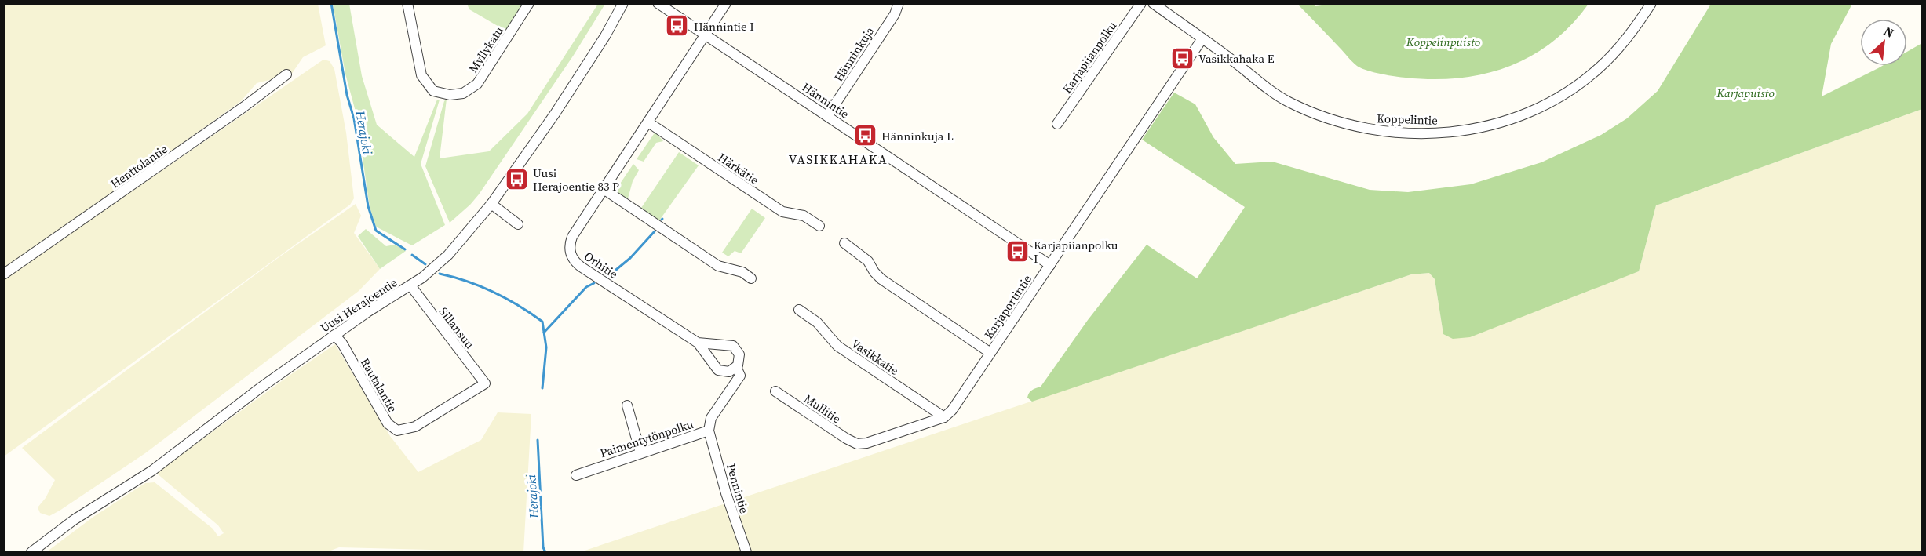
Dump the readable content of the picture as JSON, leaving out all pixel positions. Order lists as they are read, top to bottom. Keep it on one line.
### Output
{"streets":{"street":["Myllykatu","Hänninkuja","Karjapiianpolku","Hännintie","Koppelintie","Henttolantie","Härkätie","Orhitie","Uusi Herajoentie","Karjaportintie","Sillansuu","Vasikkatie","Rautalantie","Mullitie","Paimentytönpolku","Pennintie"]},"crossings":[["Hänninkuja","Hännintie"],["Hännintie","Orhitie"],["Hännintie","Karjaportintie"],["Koppelintie","Karjaportintie"],["Härkätie","Orhitie"],["Orhitie","Paimentytönpolku"],["Uusi Herajoentie","Sillansuu"],["Uusi Herajoentie","Rautalantie"],["Karjaportintie","Vasikkatie"],["Karjaportintie","Mullitie"],["Sillansuu","Rautalantie"],["Vasikkatie","Mullitie"],["Paimentytönpolku","Pennintie"]],"districts":["VASIKKAHAKA"],"water":["Herajoki"],"parks":["Koppelinpuisto","Karjapuisto"],"places":{"bus stop":["Hännintie I","Vasikkahaka E","Hänninkuja L","Uusi Herajoentie 83 P","Karjapiianpolku I"]},"north":"top right"}
